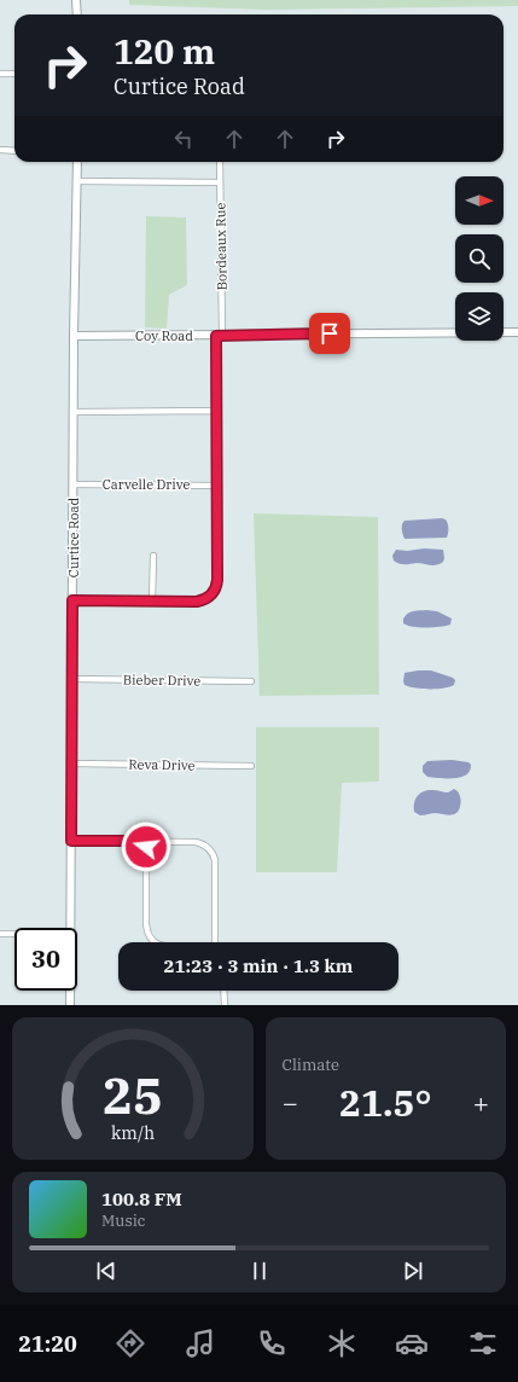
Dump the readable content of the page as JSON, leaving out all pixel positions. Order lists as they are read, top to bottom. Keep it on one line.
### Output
{"streets":{"street":["Bordeaux Rue","Coy Road","Carvelle Drive","Curtice Road","Bieber Drive","Reva Drive"]},"crossings":[["Bordeaux Rue","Coy Road"],["Bordeaux Rue","Carvelle Drive"],["Coy Road","Curtice Road"],["Carvelle Drive","Curtice Road"],["Curtice Road","Bieber Drive"],["Curtice Road","Reva Drive"]],"north":"right","page":{"turn":["120 m","Curtice Road"],"limit":"30","trip":"21:23 · 3 min · 1.3 km","tile":"Climate","heat":["−","21.5°","+"],"song":["100.8 FM","Music"],"tabs":"21:20","gauge":["25","km/h"]}}
